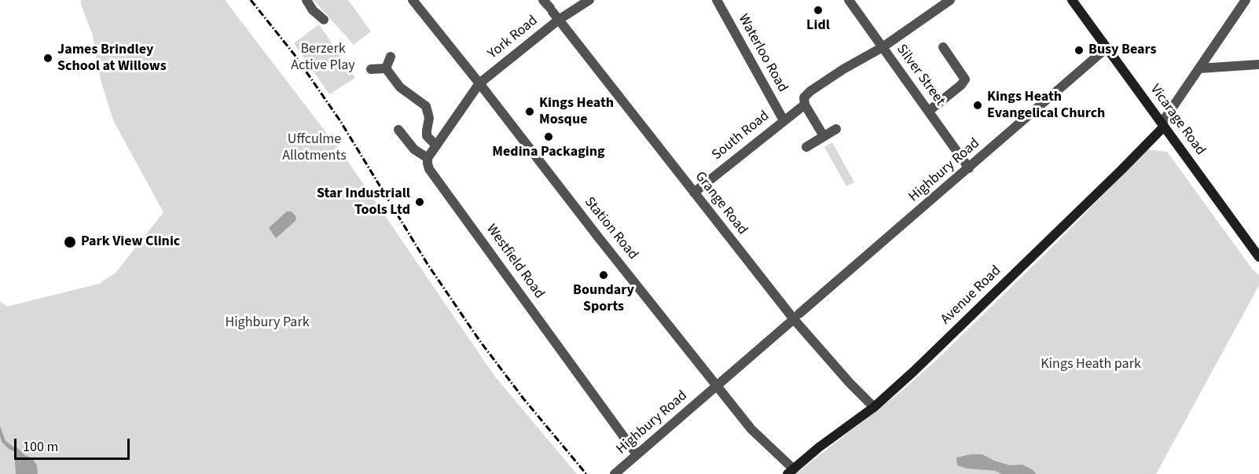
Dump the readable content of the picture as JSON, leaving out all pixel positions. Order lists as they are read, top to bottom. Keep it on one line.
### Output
{"streets":{"street":["York Road","Waterloo Road","Silver Street","Vicarage Road","South Road","Highbury Road","Grange Road","Station Road","Westfield Road","Avenue Road"]},"crossings":[["York Road","Grange Road"],["York Road","Station Road"],["Waterloo Road","South Road"],["Silver Street","South Road"],["Silver Street","Highbury Road"],["Vicarage Road","Highbury Road"],["Vicarage Road","Avenue Road"],["South Road","Grange Road"],["Highbury Road","Grange Road"],["Highbury Road","Station Road"],["Highbury Road","Westfield Road"],["Grange Road","Avenue Road"],["Station Road","Avenue Road"]],"parks":["Berzerk Active Play","Uffculme Allotments","Highbury Park","Kings Heath park"],"places":["Lidl","Busy Bears","James Brindley School at Willows","Kings Heath Evangelical Church","Kings Heath Mosque","Medina Packaging","Star Industriall Tools Ltd","Park View Clinic","Boundary Sports"],"scale_bar":"100 m"}
